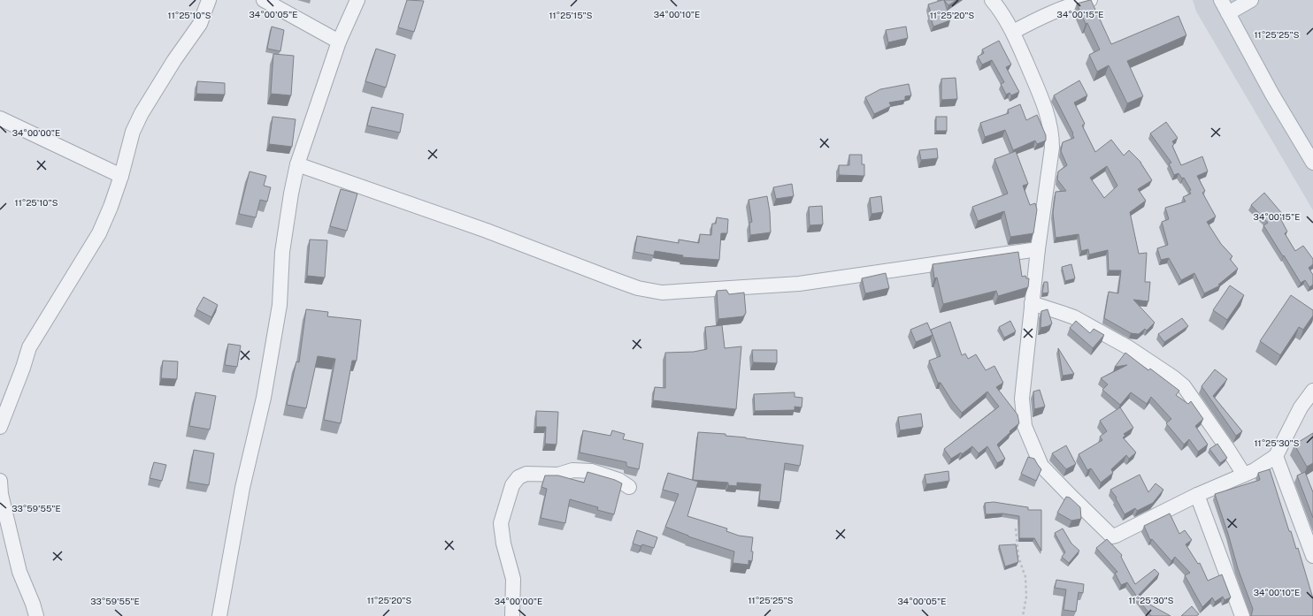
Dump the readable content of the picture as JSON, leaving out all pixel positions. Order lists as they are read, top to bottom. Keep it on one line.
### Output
{"coordinates":["34°00'05\"E","34°00'10\"E","34°00'15\"E","11°25'10\"S","11°25'15\"S","11°25'20\"S","11°25'25\"S","34°00'00\"E","11°25'30\"S","33°59'55\"E"]}
